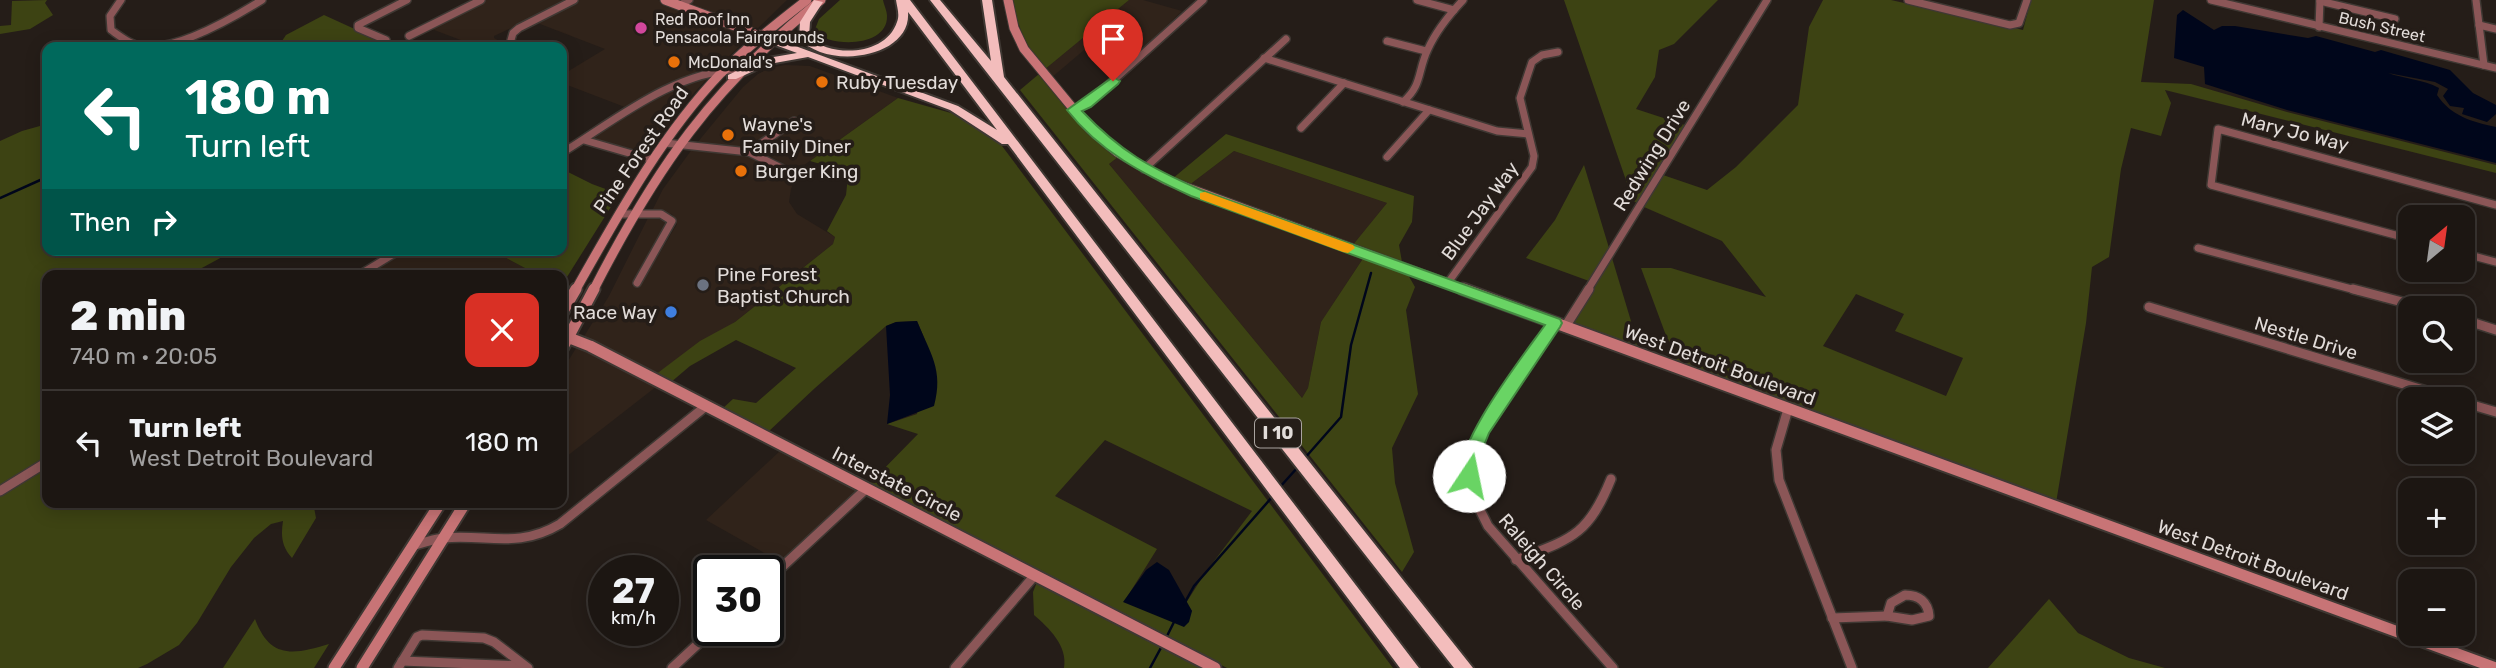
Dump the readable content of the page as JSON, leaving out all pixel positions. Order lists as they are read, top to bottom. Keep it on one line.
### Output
{"streets":{"highway":["I 10"],"street":["Bush Street","Mary Jo Way","Pine Forest Road","Redwing Drive","Blue Jay Way","Nestle Drive","West Detroit Boulevard","Interstate Circle","Raleigh Circle"]},"crossings":[["Redwing Drive","West Detroit Boulevard"],["Redwing Drive","Raleigh Circle"],["Blue Jay Way","West Detroit Boulevard"],["West Detroit Boulevard","Raleigh Circle"]],"places":["Red Roof Inn Pensacola Fairgrounds","McDonald's","Ruby Tuesday","Wayne's Family Diner","Burger King","Pine Forest Baptist Church","Race Way"],"north":"top right","page":{"turn":["180 m","Turn left"],"then":"Then","map_buttons":["+","−"],"heading":["2 min","740 m · 20:05"],"list":[{"name":"Turn left","note":"West Detroit Boulevard","value":"180 m"}],"speed":"27 km/h","limit":"30"}}
